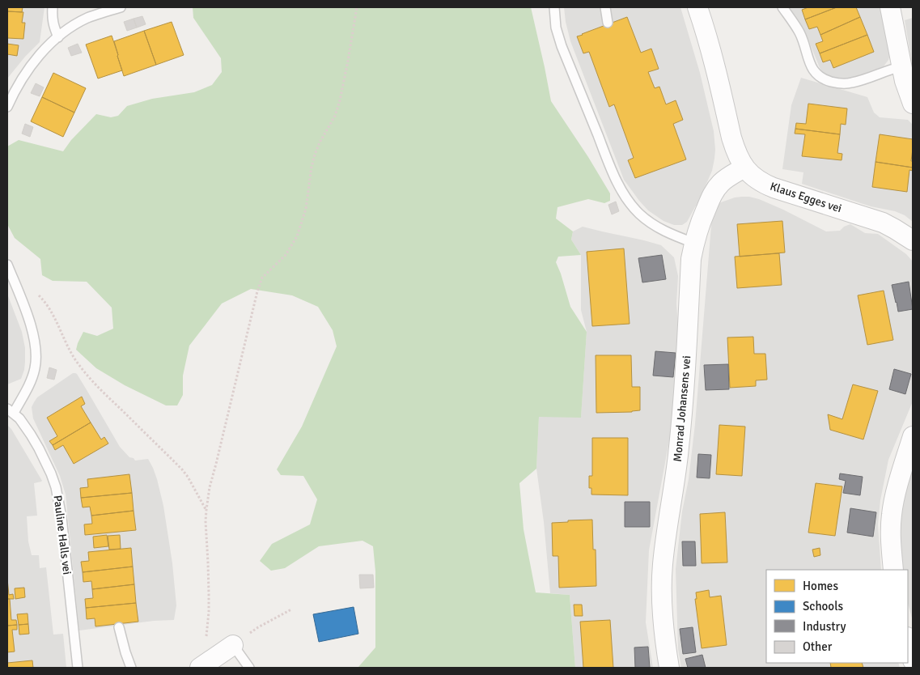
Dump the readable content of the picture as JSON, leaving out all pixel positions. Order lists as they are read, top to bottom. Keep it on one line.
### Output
{"streets":{"street":["Klaus Egges vei","Monrad Johansens vei"],"lane":["Pauline Halls vei"]},"crossings":[["Klaus Egges vei","Monrad Johansens vei"]],"legend":["Homes","Schools","Industry","Other"]}
